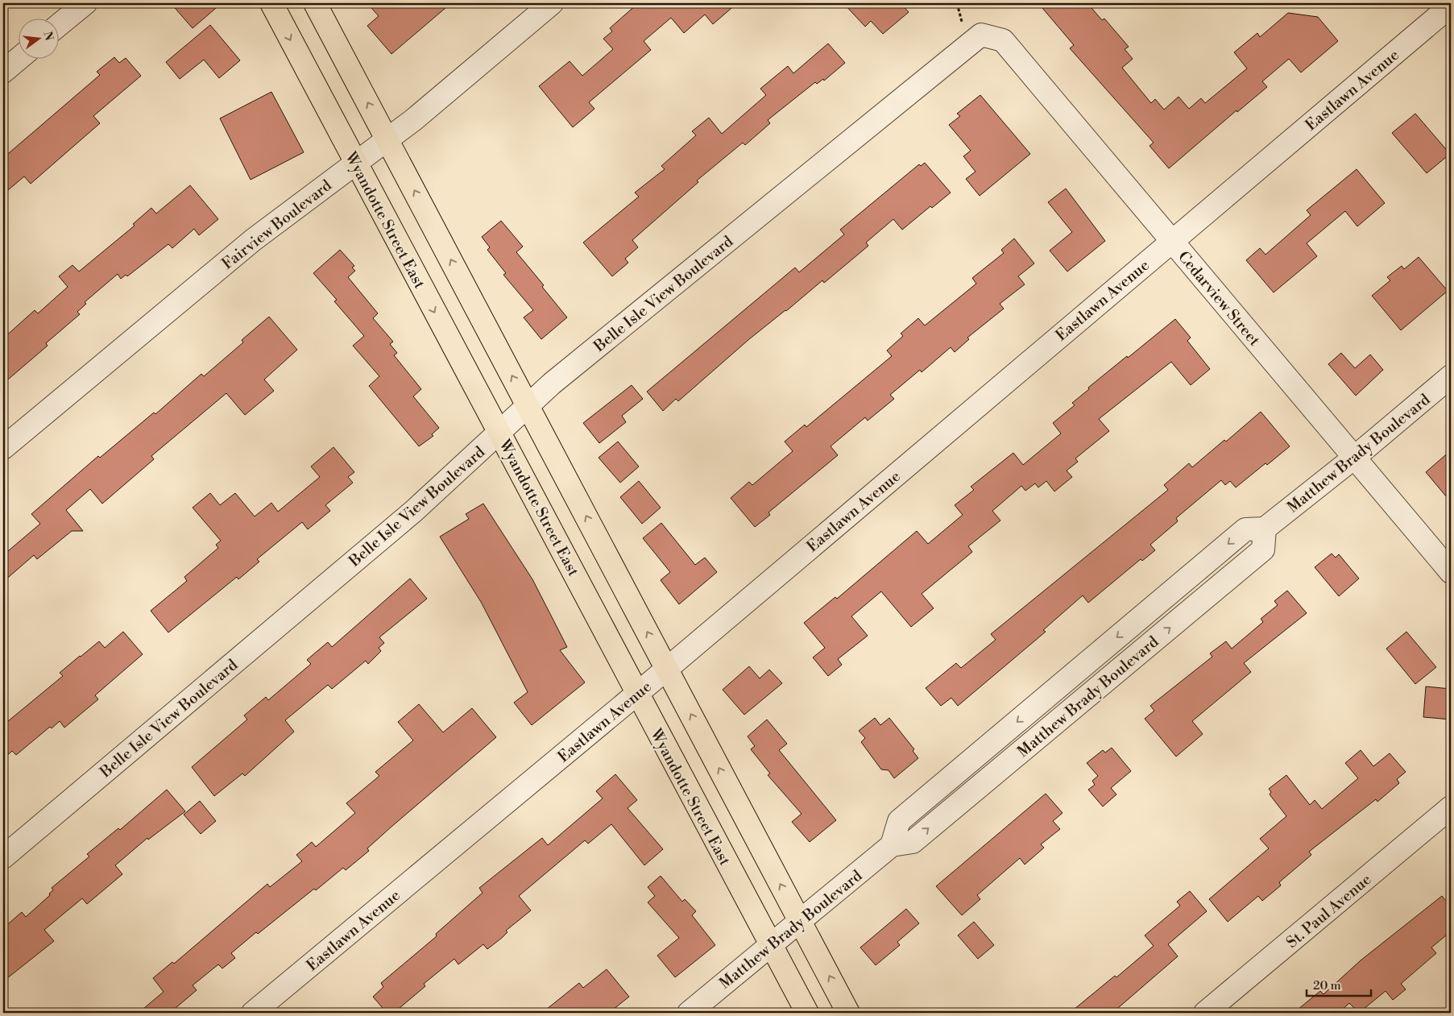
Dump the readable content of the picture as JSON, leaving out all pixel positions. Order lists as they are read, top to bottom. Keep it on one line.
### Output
{"streets":{"main road":["Wyandotte Street East"],"street":["Eastlawn Avenue","Fairview Boulevard","Belle Isle View Boulevard","Cedarview Street","Matthew Brady Boulevard","St. Paul Avenue"]},"crossings":[["Eastlawn Avenue","Wyandotte Street East"],["Eastlawn Avenue","Cedarview Street"],["Wyandotte Street East","Fairview Boulevard"],["Wyandotte Street East","Belle Isle View Boulevard"],["Wyandotte Street East","Matthew Brady Boulevard"],["Belle Isle View Boulevard","Cedarview Street"],["Cedarview Street","Matthew Brady Boulevard"]],"scale_bar":"20 m","north":"right"}
